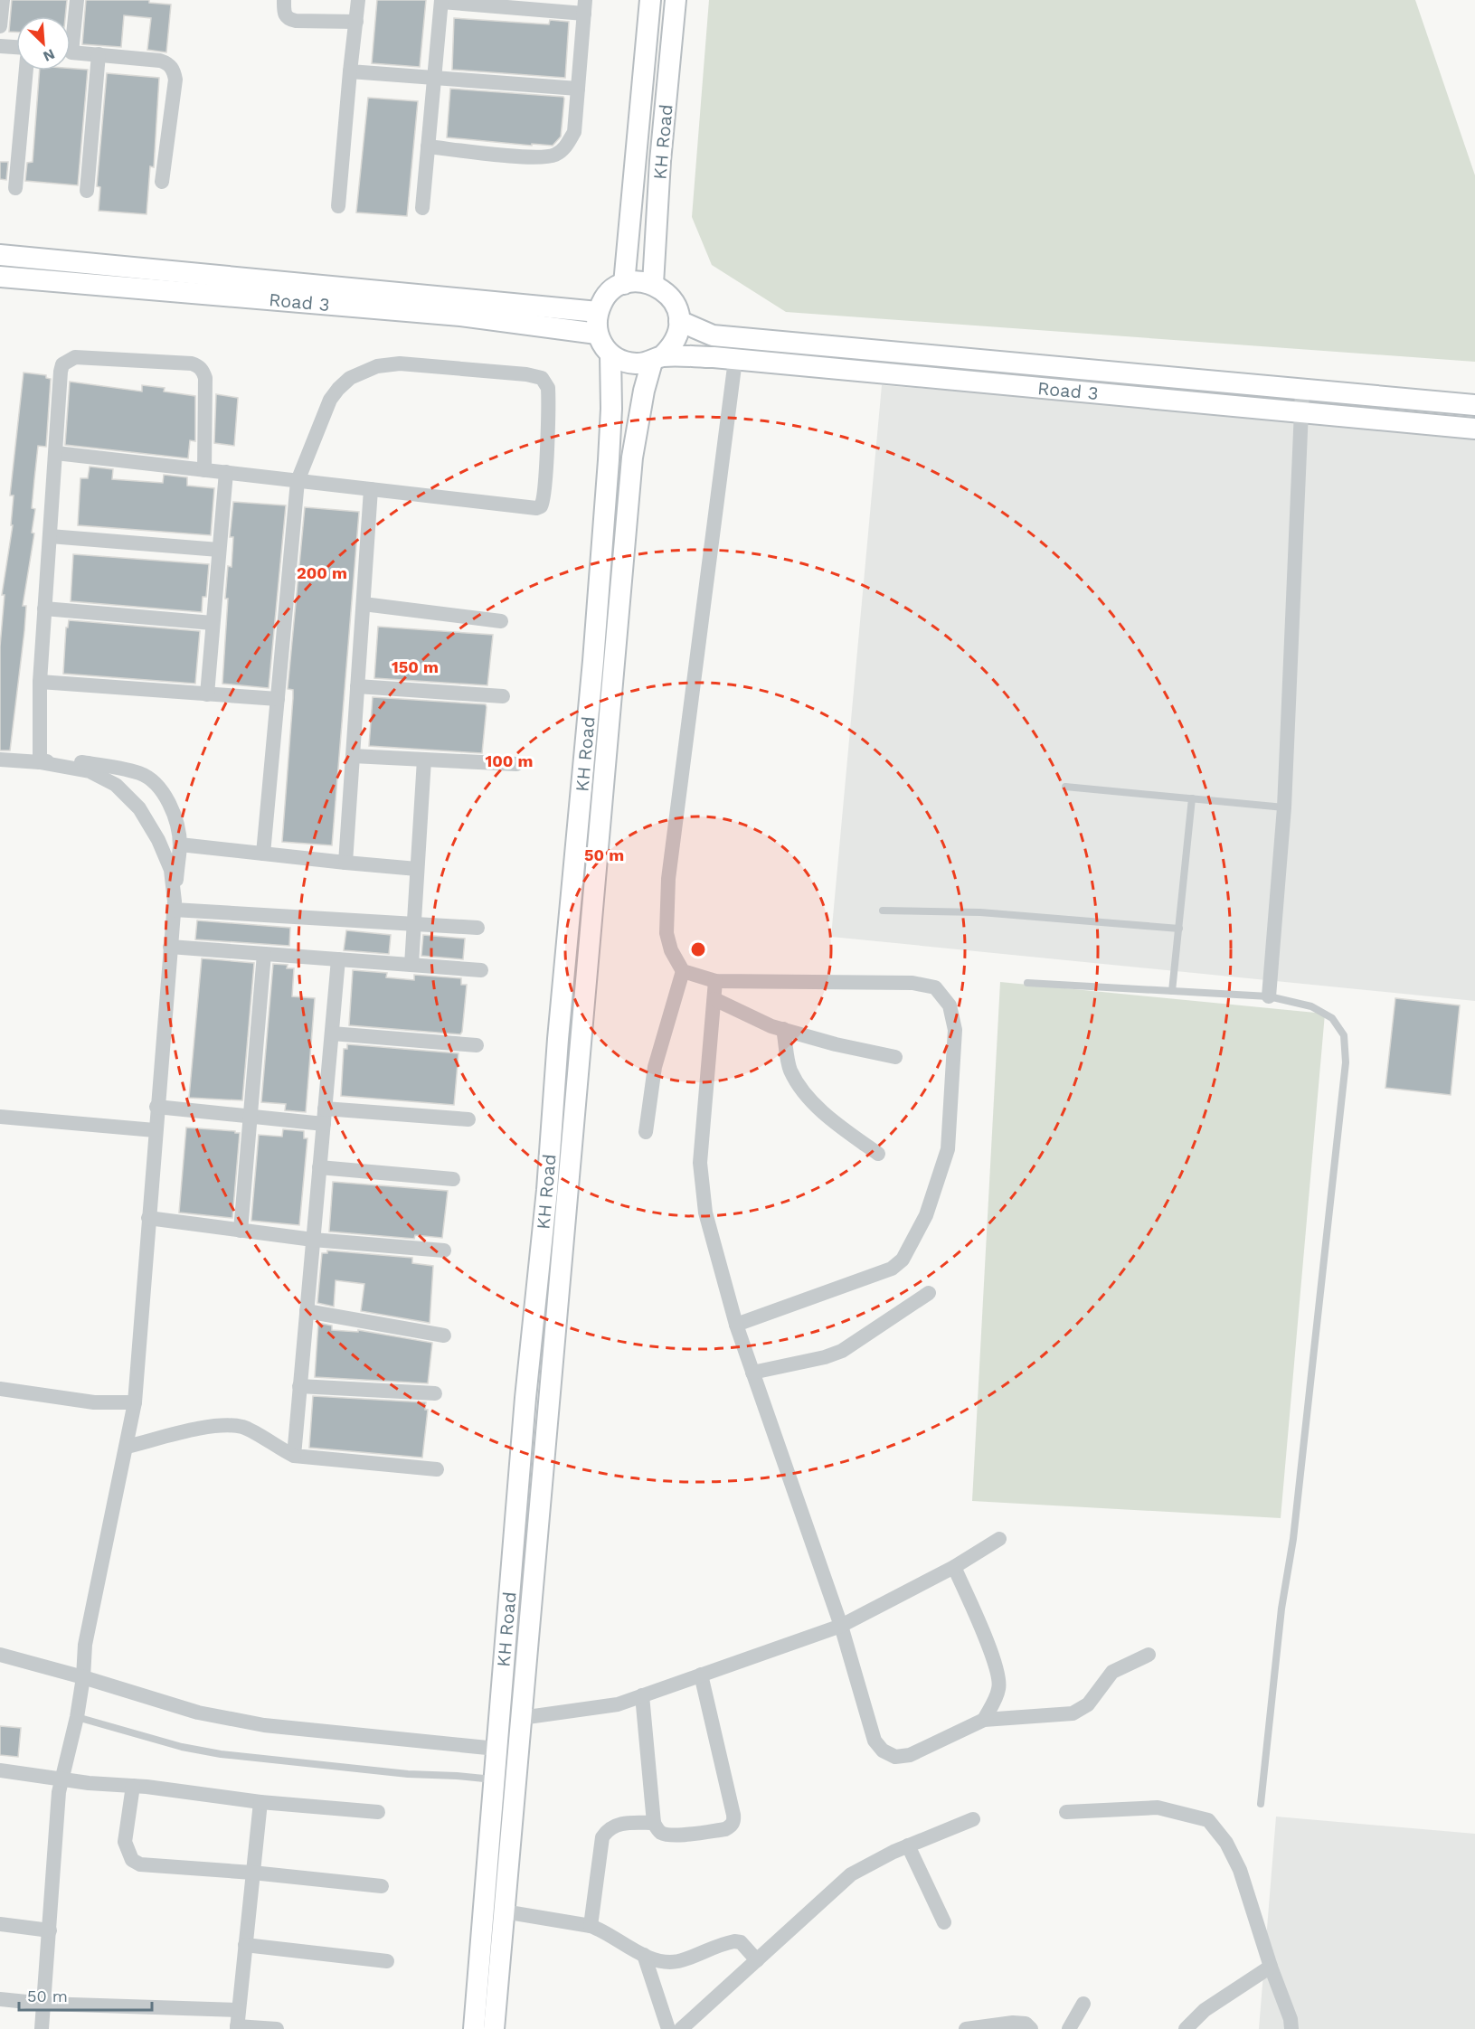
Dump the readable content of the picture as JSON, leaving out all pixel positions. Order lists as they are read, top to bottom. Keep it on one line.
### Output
{"streets":{"main road":["KH Road","Road 3"]},"crossings":[["KH Road","Road 3"]],"scale_bar":"50 m","north":"bottom right","rings":["200 m","150 m","100 m","50 m"]}
